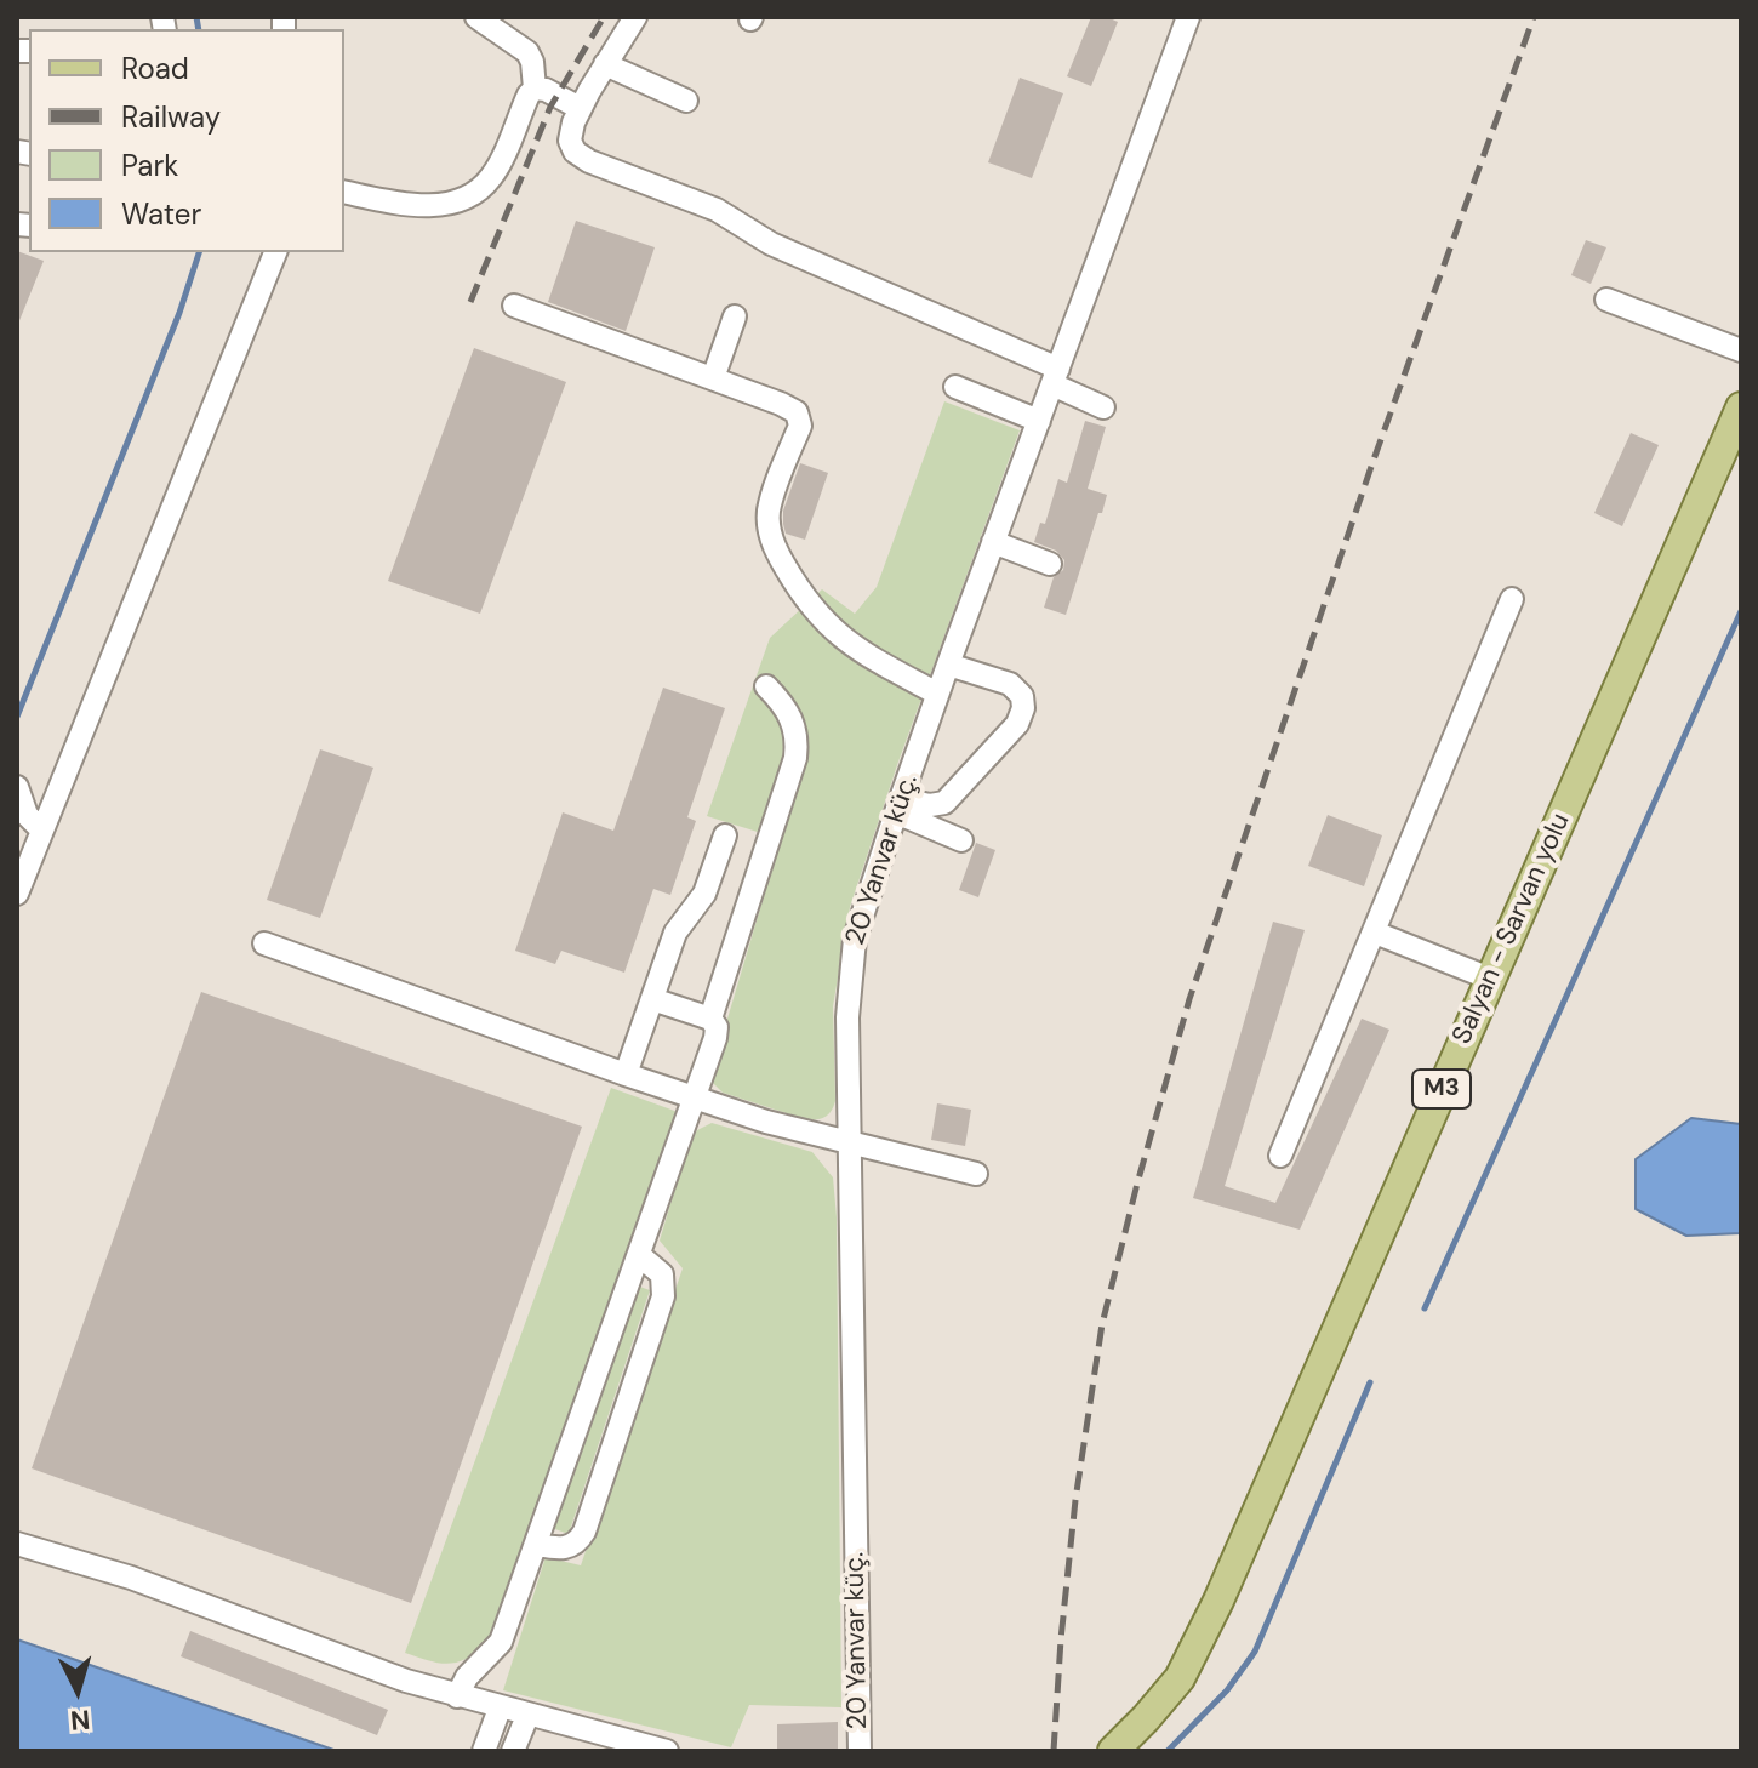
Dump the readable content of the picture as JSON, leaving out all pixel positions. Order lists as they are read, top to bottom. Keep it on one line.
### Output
{"streets":{"main road":["Salyan - Sarvan yolu","M3"],"street":["20 Yanvar küç."]},"legend":["Road","Railway","Park","Water"],"north":"bottom"}
